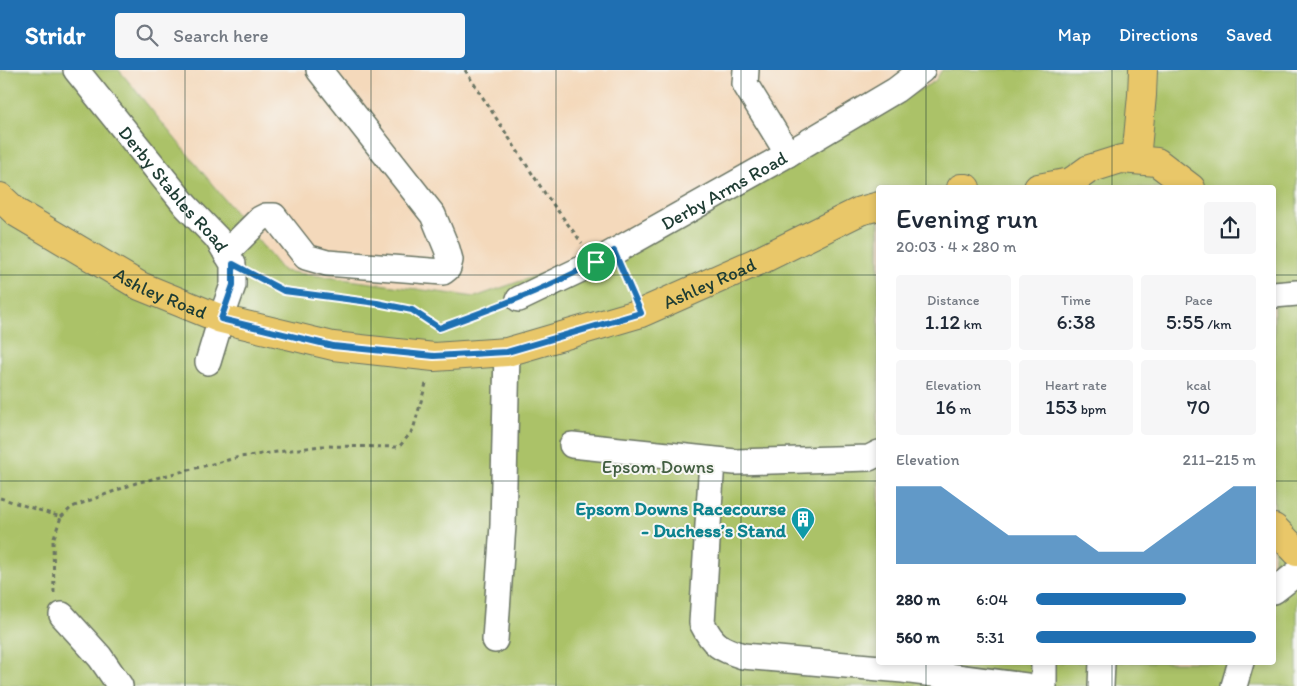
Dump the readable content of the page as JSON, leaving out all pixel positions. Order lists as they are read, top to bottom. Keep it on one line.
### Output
{"streets":{"main road":["Ashley Road"],"street":["Derby Stables Road","Derby Arms Road"]},"crossings":[["Derby Stables Road","Ashley Road"]],"parks":["Epsom Downs"],"places":{"building":["Epsom Downs Racecourse - Duchess’s Stand"]},"page":{"header":"Stridr","search":"Search here","nav":["Map","Directions","Saved"],"heading":["Evening run","20:03 · 4 × 280 m"],"stats":[["Distance","1.12 km"],["Time","6:38"],["Pace","5:55 /km"],["Elevation","16 m"],["Heart rate","153 bpm"],["kcal","70"]],"chart":["Elevation","211–215 m"],"list":[{"name":"280 m","note":"6:04"},{"name":"560 m","note":"5:31"}]}}
